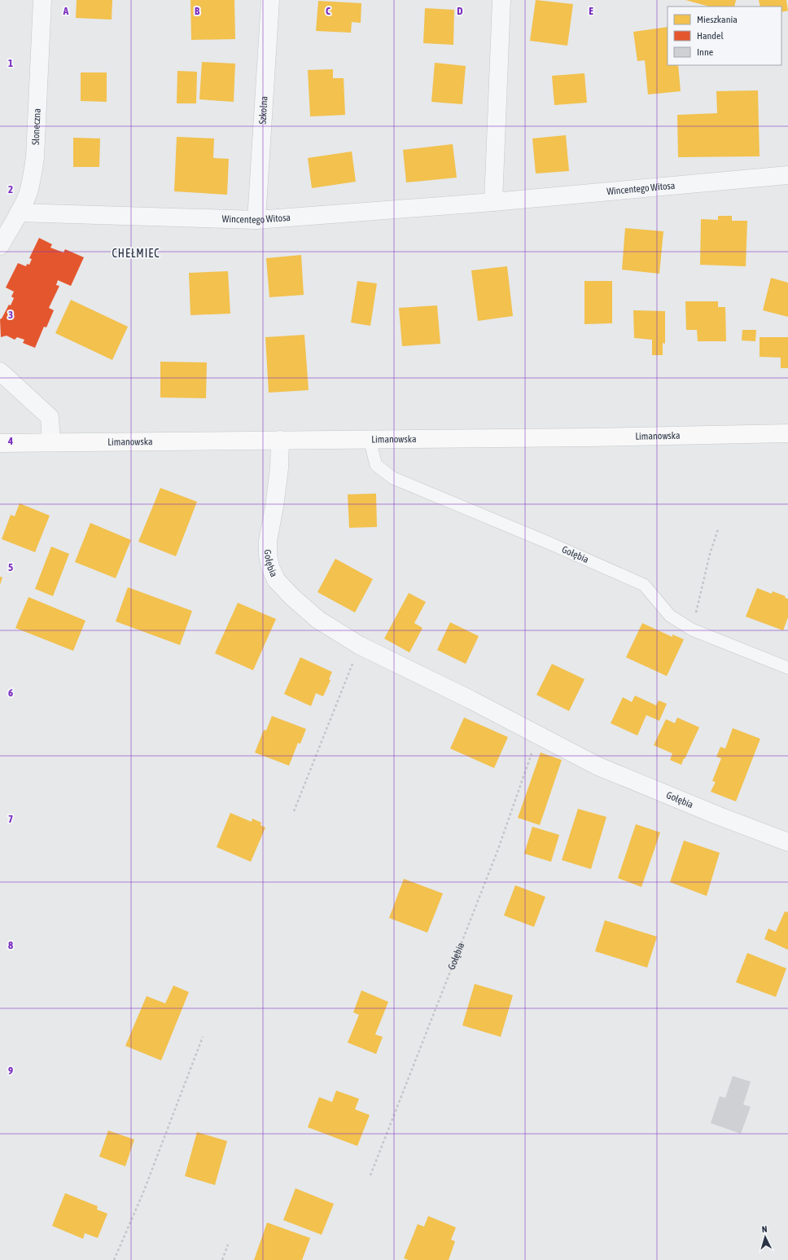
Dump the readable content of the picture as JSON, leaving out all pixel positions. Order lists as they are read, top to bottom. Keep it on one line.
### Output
{"streets":{"main road":["Limanowska"],"street":["Szkolna","Słoneczna","Wincentego Witosa","Gołębia"]},"crossings":[["Szkolna","Wincentego Witosa"],["Słoneczna","Wincentego Witosa"],["Limanowska","Gołębia"]],"districts":["CHEŁMIEC"],"legend":["Mieszkania","Handel","Inne"],"north":"top","grid":{"columns":["A","B","C","D","E"],"rows":["1","2","3","4","5","6","7","8","9"]}}
